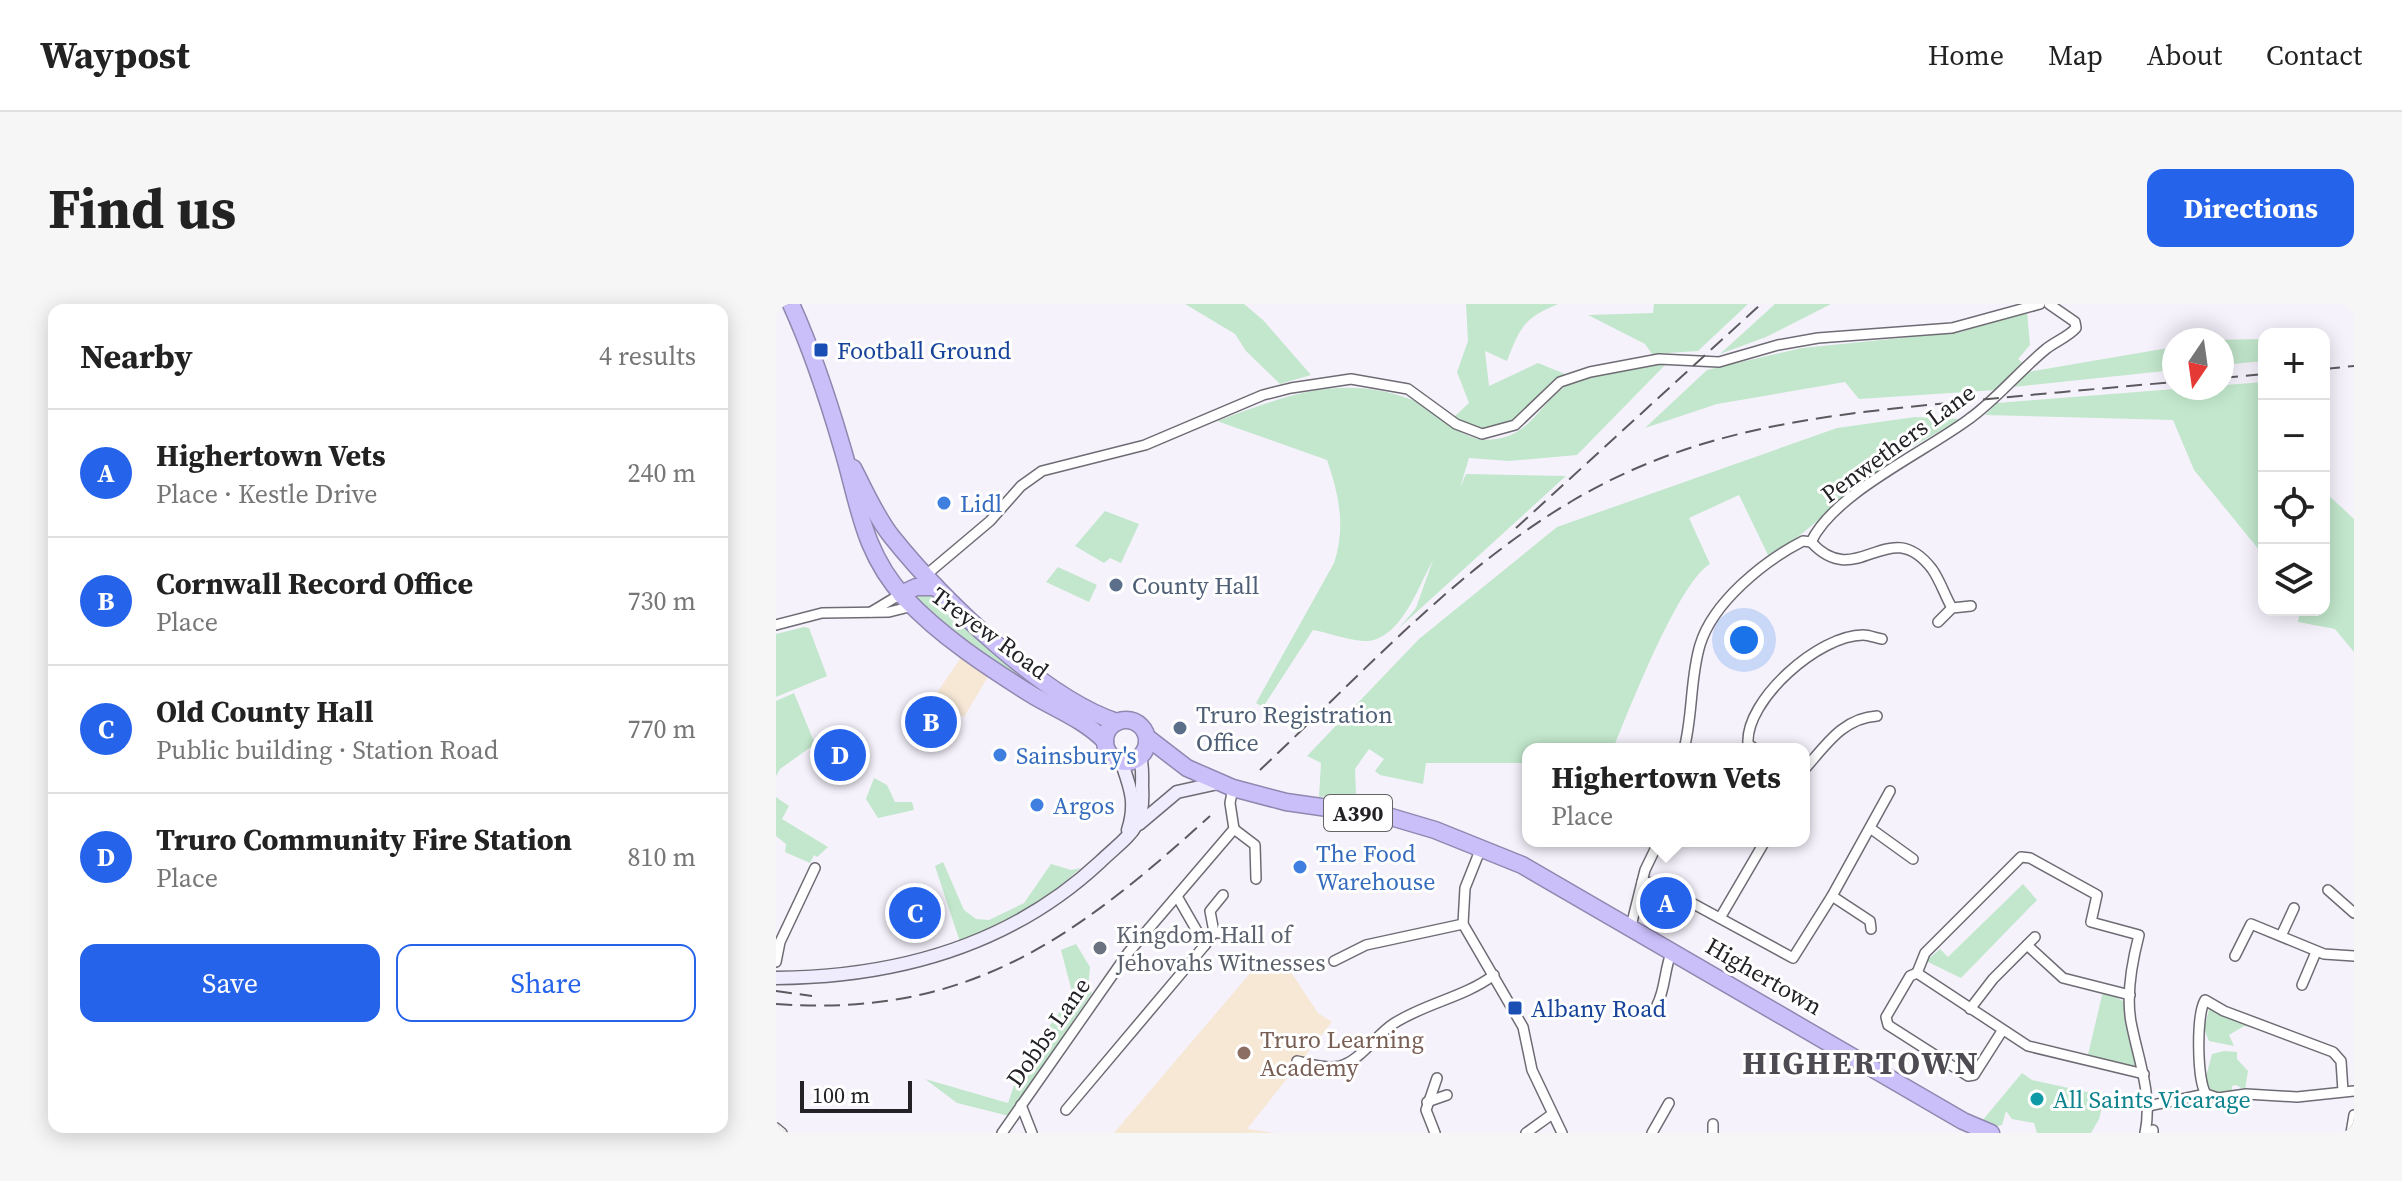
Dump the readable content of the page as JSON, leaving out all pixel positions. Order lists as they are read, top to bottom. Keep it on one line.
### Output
{"streets":{"highway":["Treyew Road","A390","Highertown"],"street":["Penwethers Lane","Dobbs Lane"]},"crossings":[["Treyew Road","Highertown"],["A390","Highertown"]],"districts":["HIGHERTOWN"],"places":{"transit":["Football Ground","Albany Road"],"other":["Lidl","County Hall","Truro Registration Office","Sainsbury's","Argos","The Food Warehouse","Kingdom Hall of Jehovahs Witnesses","Truro Learning Academy","All Saints Vicarage"]},"scale_bar":"100 m","north":"bottom","page":{"header":"Waypost","nav":["Home","Map","About","Contact"],"buttons":["Directions",["Save","Share"]],"title":"Find us","heading":["Nearby","4 results"],"map_buttons":["+","−"],"list":[{"mark":"A","name":"Highertown Vets","note":"Place · Kestle Drive","value":"240 m"},{"mark":"B","name":"Cornwall Record Office","note":"Place","value":"730 m"},{"mark":"C","name":"Old County Hall","note":"Public building · Station Road","value":"770 m"},{"mark":"D","name":"Truro Community Fire Station","note":"Place","value":"810 m"}],"pins":["B","D","A","C"],"popup":["Highertown Vets","Place"],"scale":"100 m"}}
